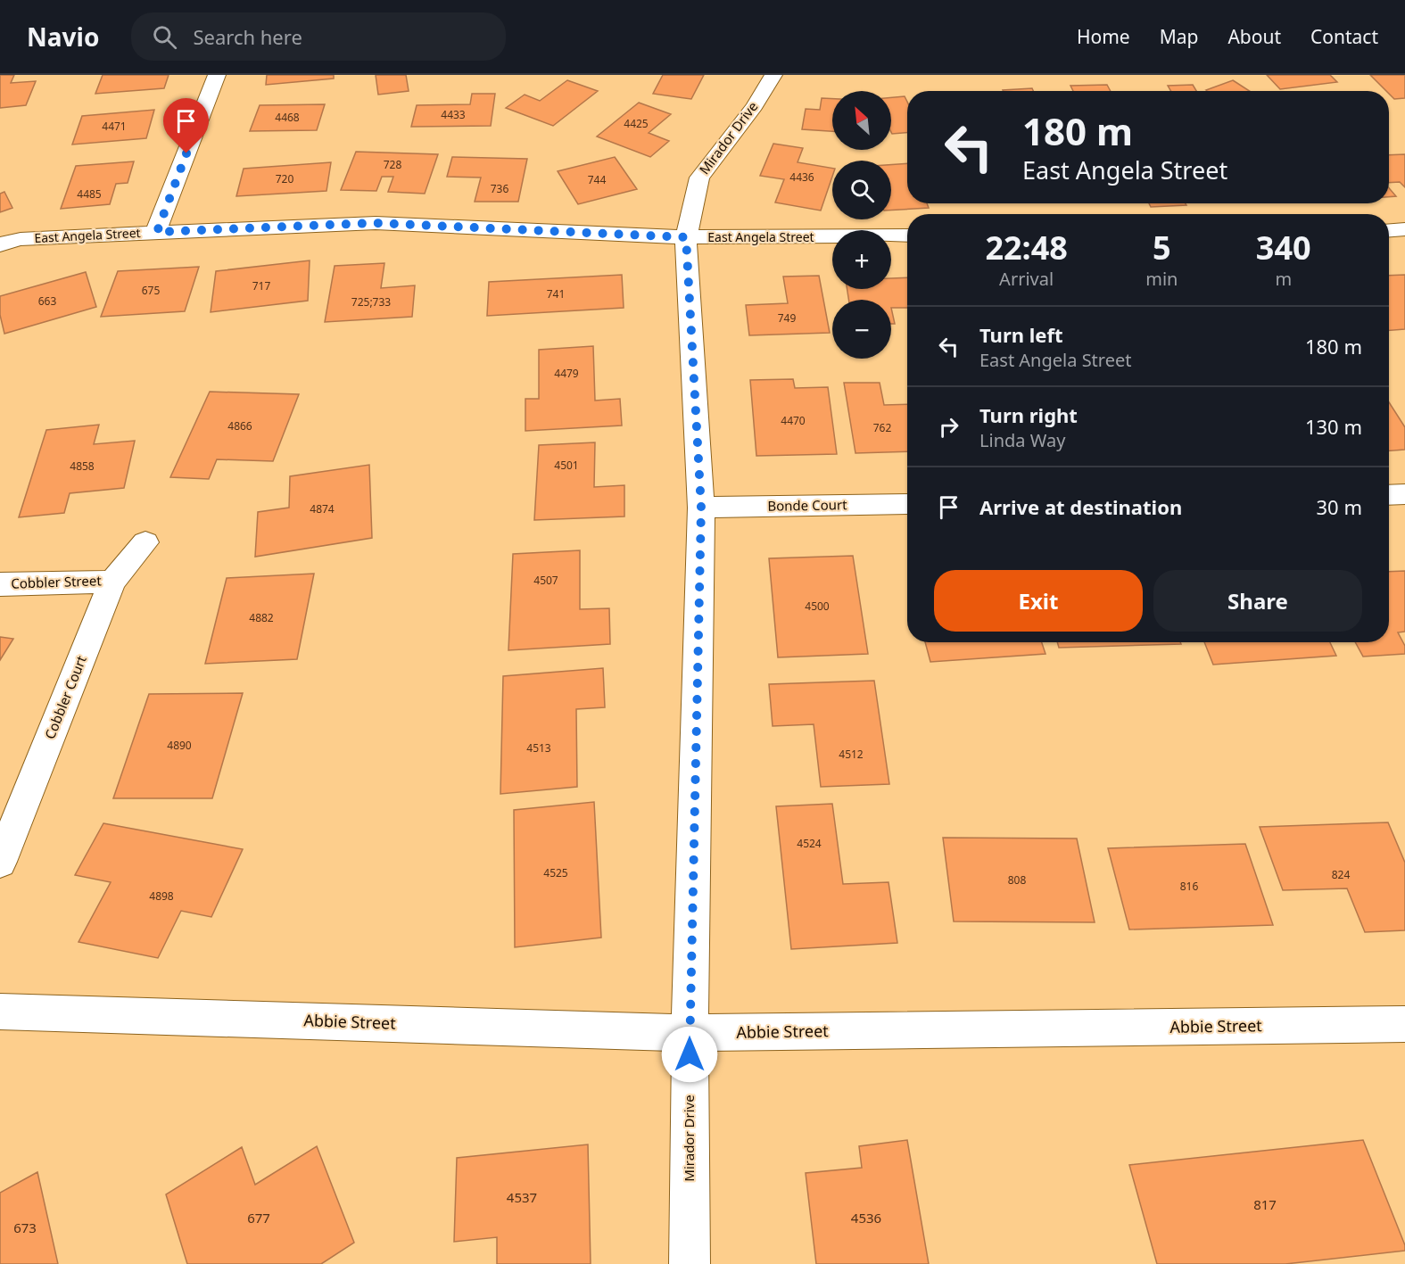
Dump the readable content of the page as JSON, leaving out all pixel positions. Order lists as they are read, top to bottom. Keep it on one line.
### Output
{"streets":{"street":["Mirador Drive","East Angela Street","Bonde Court","Cobbler Street","Cobbler Court","Abbie Street"]},"crossings":[["Mirador Drive","East Angela Street"],["Mirador Drive","Bonde Court"],["Mirador Drive","Abbie Street"],["Cobbler Street","Cobbler Court"]],"house_numbers":["4433","4468","4425","4471","728","4436","720","744","736","4485","717","675","741","663","725;733","749","4479","4470","4866","762","4501","4858","4874","4507","4500","4882","4890","4513","4512","4524","4525","824","808","816","4898","4537","817","677","4536","673"],"north":"top left","page":{"header":"Navio","search":"Search here","nav":["Home","Map","About","Contact"],"map_buttons":["+","−"],"turn":["180 m","East Angela Street"],"eta":["22:48","Arrival","5","min","340","m"],"list":[{"name":"Turn left","note":"East Angela Street","value":"180 m"},{"name":"Turn right","note":"Linda Way","value":"130 m"},{"name":"Arrive at destination","value":"30 m"}],"buttons":["Exit","Share"]}}
